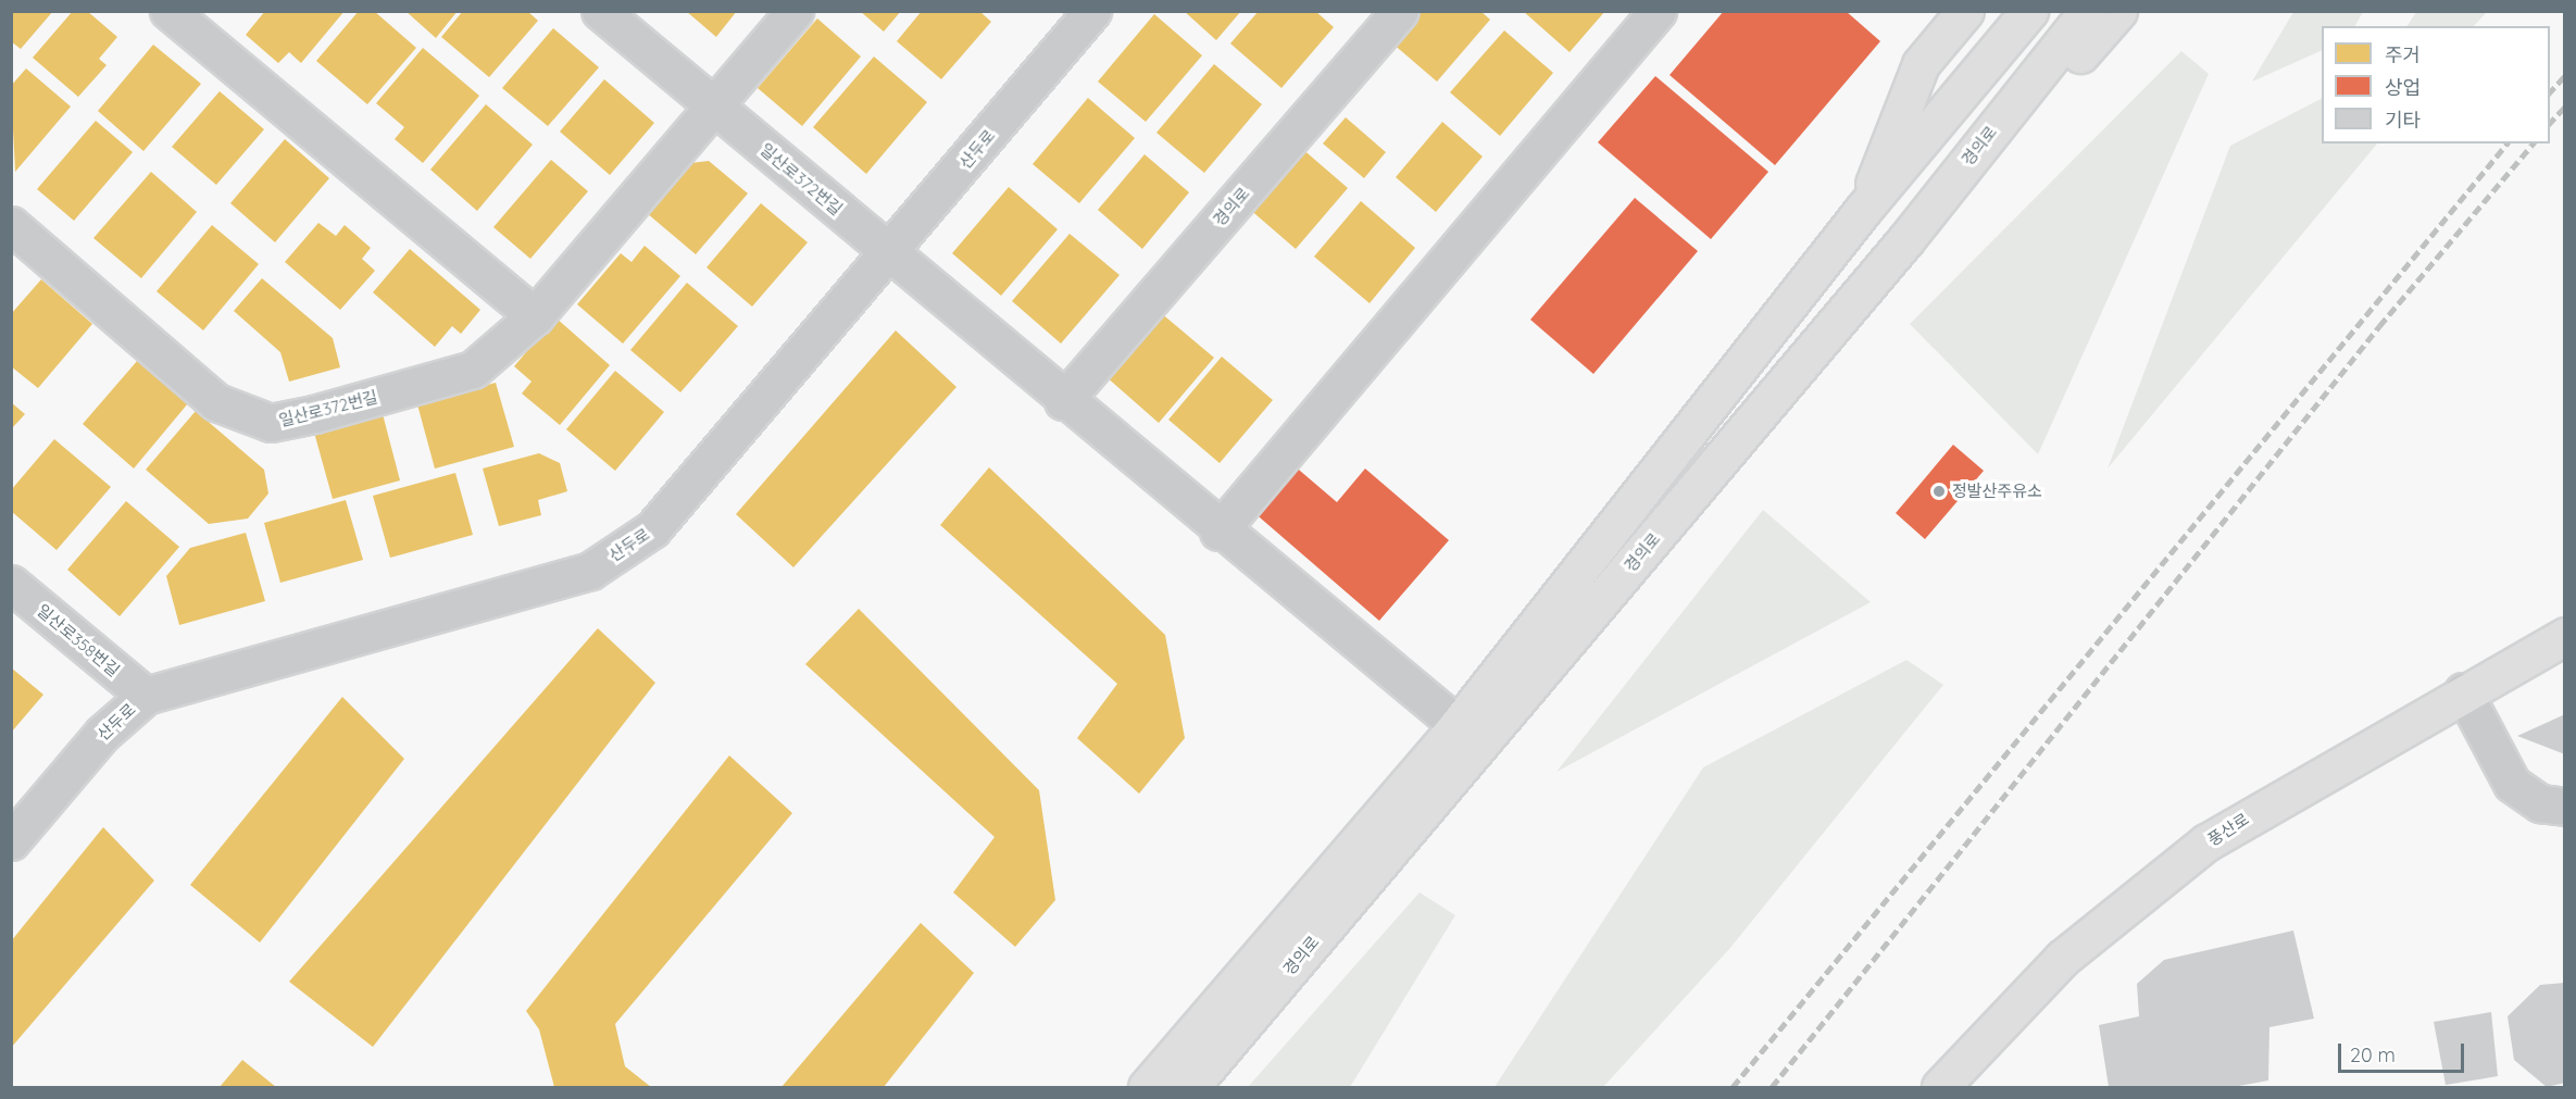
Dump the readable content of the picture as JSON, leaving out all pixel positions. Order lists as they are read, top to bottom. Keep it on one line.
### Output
{"streets":{"main road":["경의로","풍산로"],"street":["산두로","일산로372번길","일산로358번길"]},"crossings":[["산두로","일산로372번길"],["산두로","일산로358번길"]],"places":["정발산주유소"],"legend":["주거","상업","기타"],"scale_bar":"20 m"}
